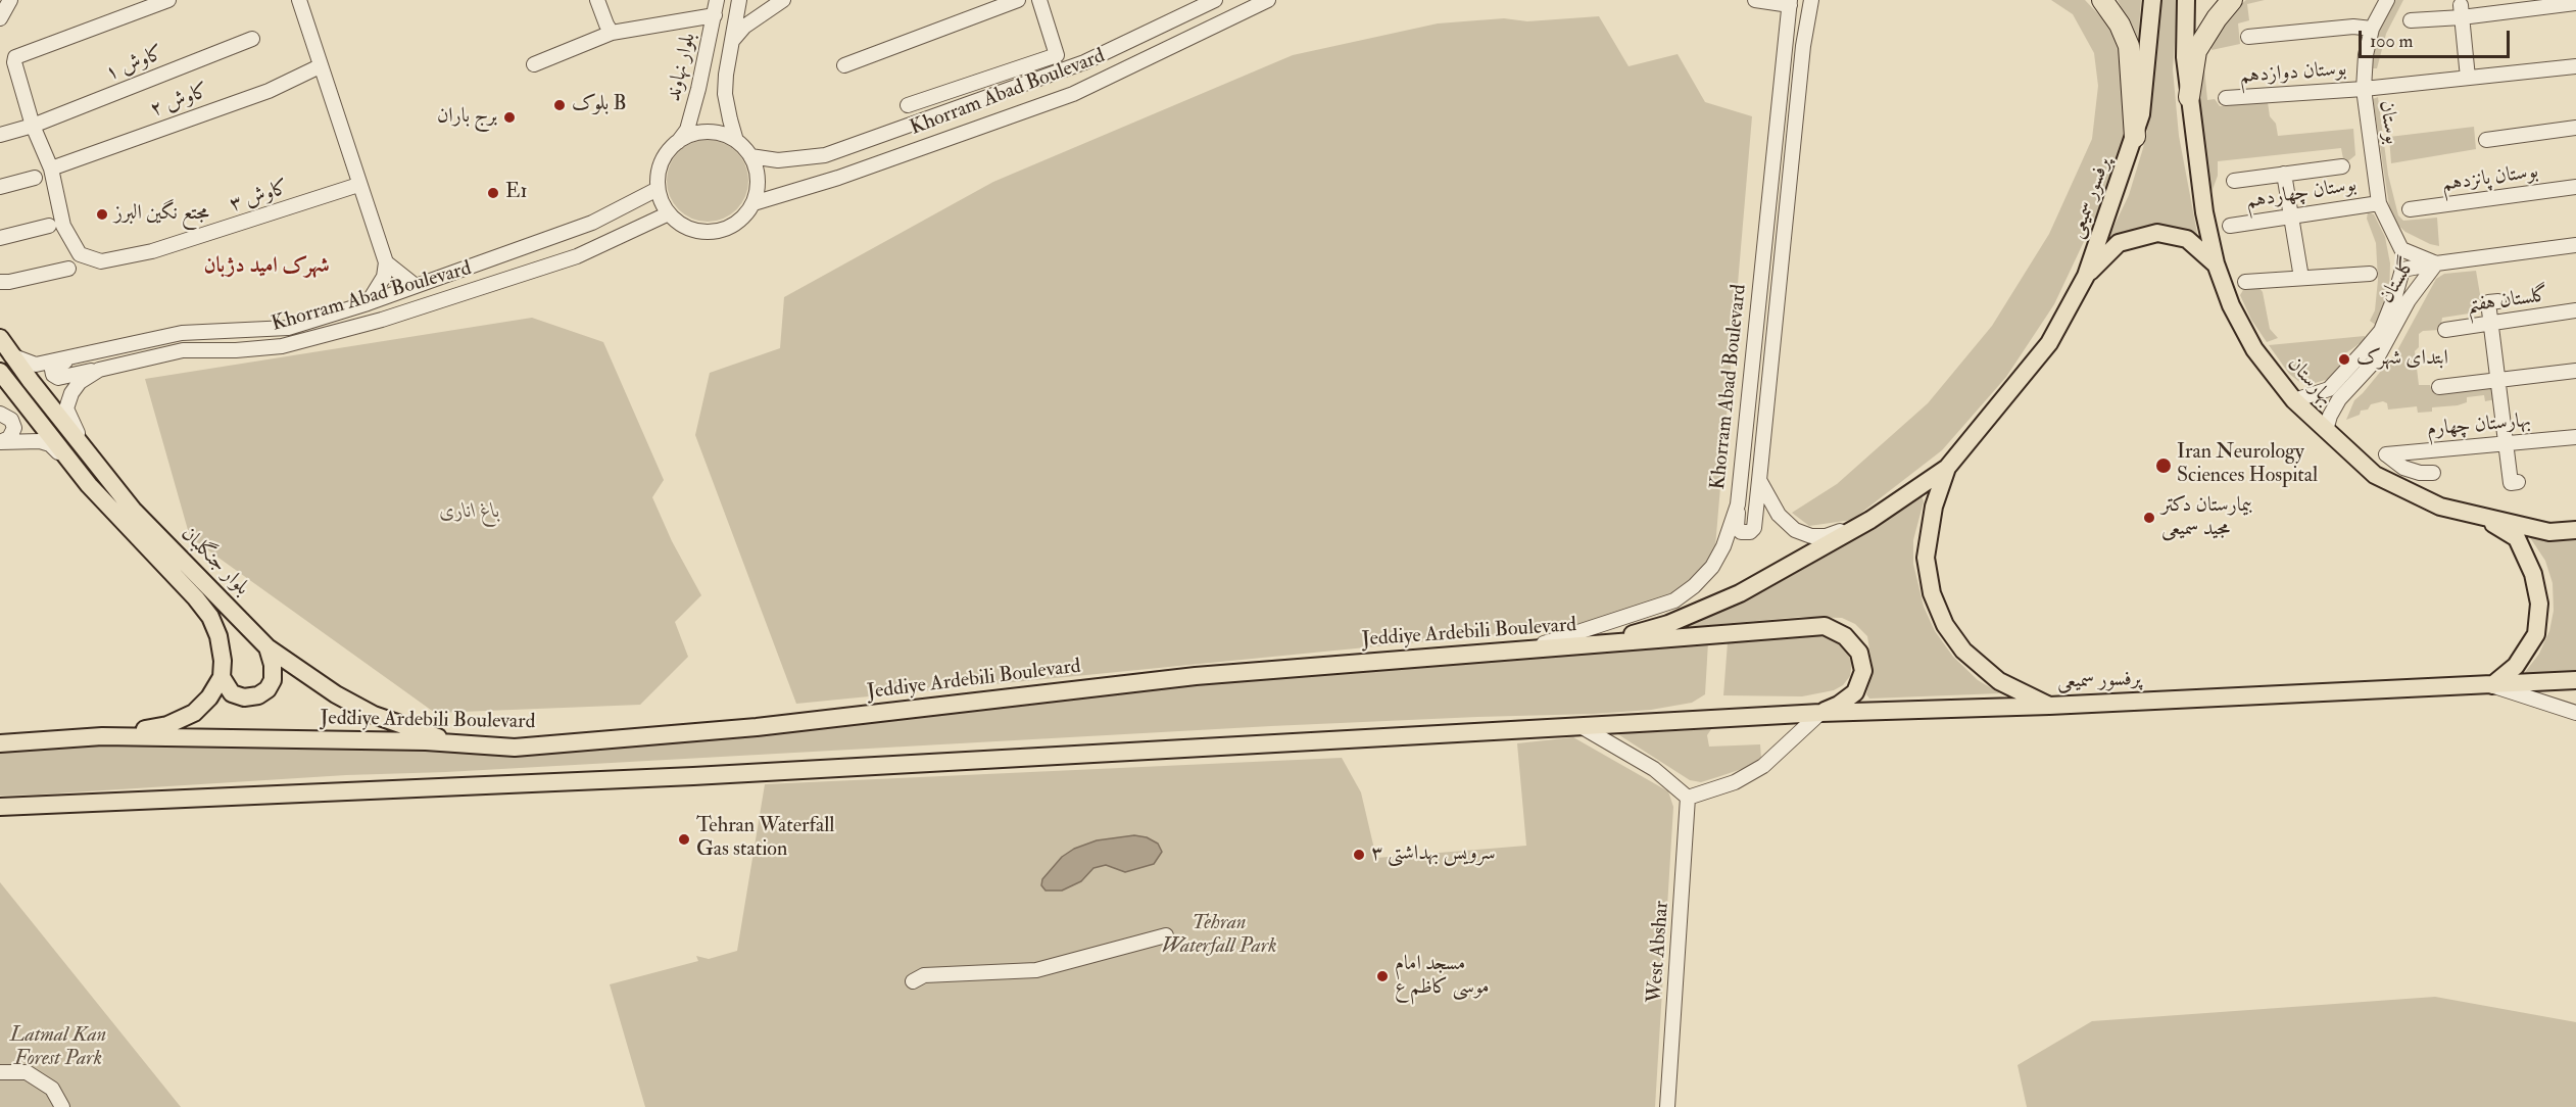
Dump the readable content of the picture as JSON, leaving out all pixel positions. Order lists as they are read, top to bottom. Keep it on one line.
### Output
{"streets":{"main road":["پرفسور سمیعی","بهارستان","بلوار جنگلبان","Jeddiye Ardebili Boulevard"],"street":["کاوش ۱","بلوار نهاوند","بوستان دوازدهم","Khorram Abad Boulevard","کاوش ۲","بوستان","بوستان پانزدهم","بوستان چهاردهم","کاوش ۳","گلستان","گلستان هفتم","بهارستان چهارم","West Abshar"]},"crossings":[["بلوار نهاوند","Khorram Abad Boulevard"],["بوستان دوازدهم","بوستان"],["Khorram Abad Boulevard","بلوار جنگلبان"],["Khorram Abad Boulevard","Jeddiye Ardebili Boulevard"],["کاوش ۲","کاوش ۳"],["بوستان","بوستان چهاردهم"],["بوستان","گلستان"],["پرفسور سمیعی","Jeddiye Ardebili Boulevard"],["گلستان","بهارستان"],["بلوار جنگلبان","Jeddiye Ardebili Boulevard"]],"districts":["شهرک امید دژبان"],"parks":["باغ اناری","Tehran Waterfall Park","Latmal Kan Forest Park"],"places":["بلوک B","برج باران","E1","مجتع نگین البرز","ابتدای شهرک","Iran Neurology Sciences Hospital","بیمارستان دکتر مجید سمیعی","Tehran Waterfall Gas station","سرویس بهداشتی ۳","مسجد امام موسی کاظم ع"],"scale_bar":"100 m"}
